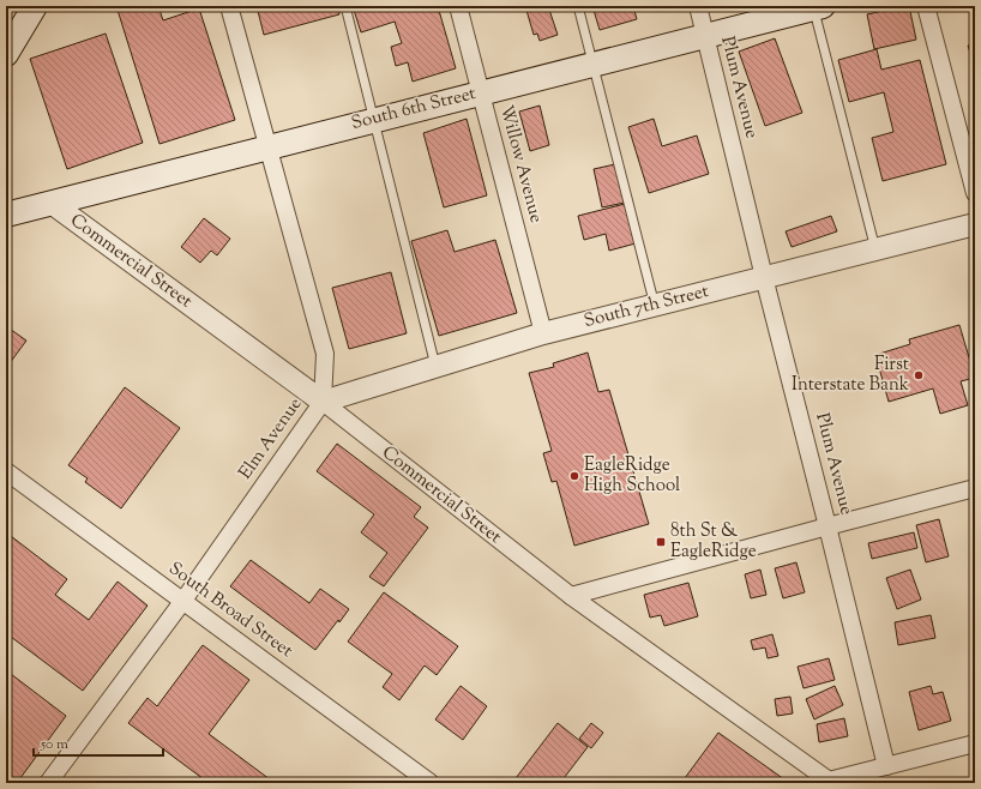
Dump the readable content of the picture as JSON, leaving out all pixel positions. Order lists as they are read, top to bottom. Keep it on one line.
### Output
{"streets":{"main road":["South 6th Street"],"street":["Plum Avenue","Willow Avenue","Commercial Street","South 7th Street","Elm Avenue","South Broad Street"]},"crossings":[["Plum Avenue","South 6th Street"],["Plum Avenue","South 7th Street"],["South 6th Street","Willow Avenue"],["South 6th Street","Commercial Street"],["South 6th Street","Elm Avenue"],["Willow Avenue","South 7th Street"],["Commercial Street","South 7th Street"],["Commercial Street","Elm Avenue"],["South 7th Street","Elm Avenue"],["Elm Avenue","South Broad Street"]],"places":{"other":["First Interstate Bank","EagleRidge High School"],"transit":["8th St & EagleRidge"]},"scale_bar":"50 m"}
